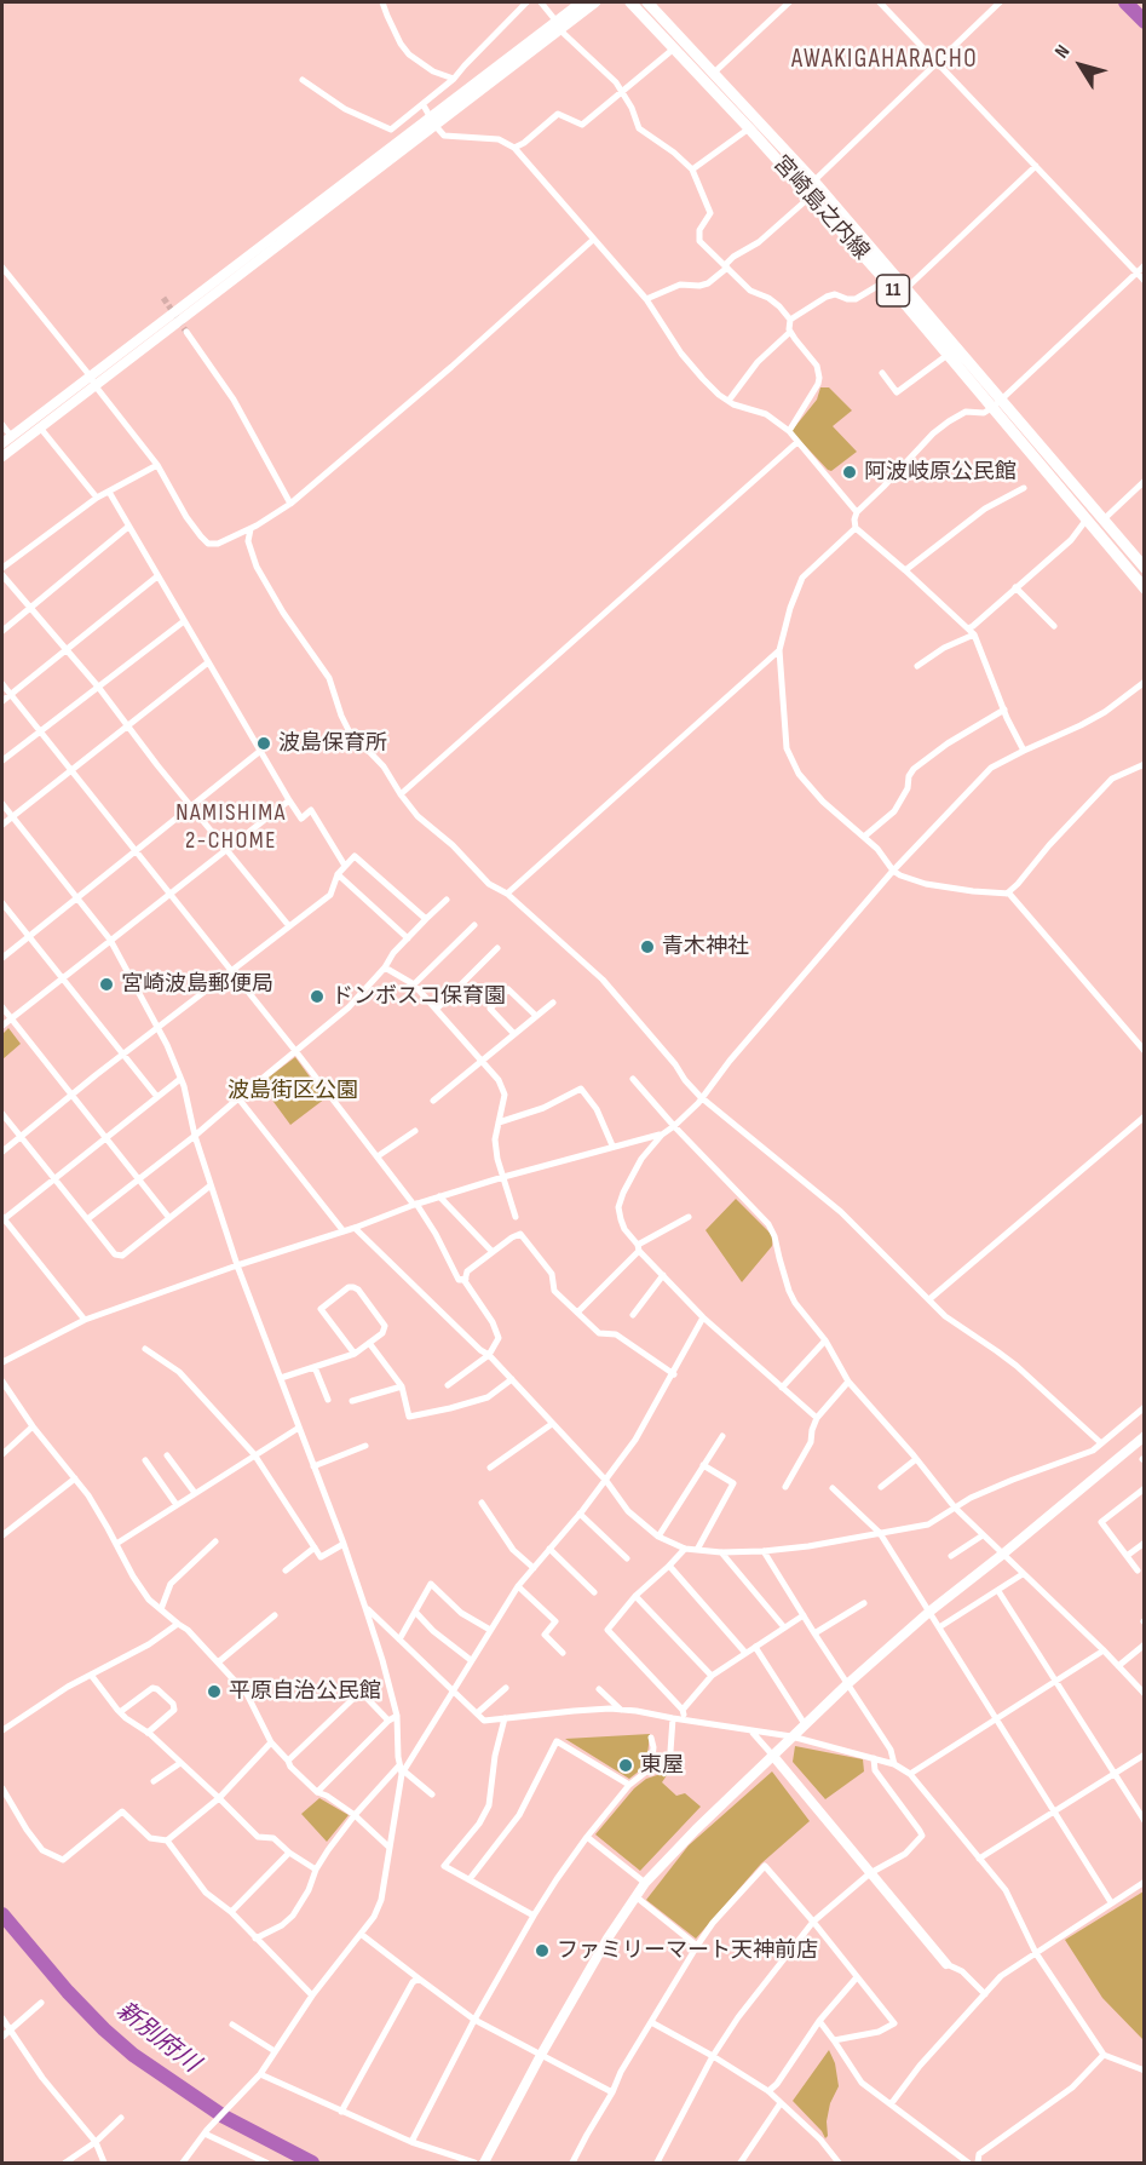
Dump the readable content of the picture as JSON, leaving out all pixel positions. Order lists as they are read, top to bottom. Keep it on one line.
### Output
{"streets":{"main road":["宮崎島之内線","11"]},"districts":["AWAKIGAHARACHO","NAMISHIMA 2-CHOME"],"water":["新別府川"],"parks":["波島街区公園"],"places":["阿波岐原公民館","波島保育所","青木神社","宮崎波島郵便局","ドンボスコ保育園","平原自治公民館","東屋","ファミリーマート天神前店"],"north":"top left"}
